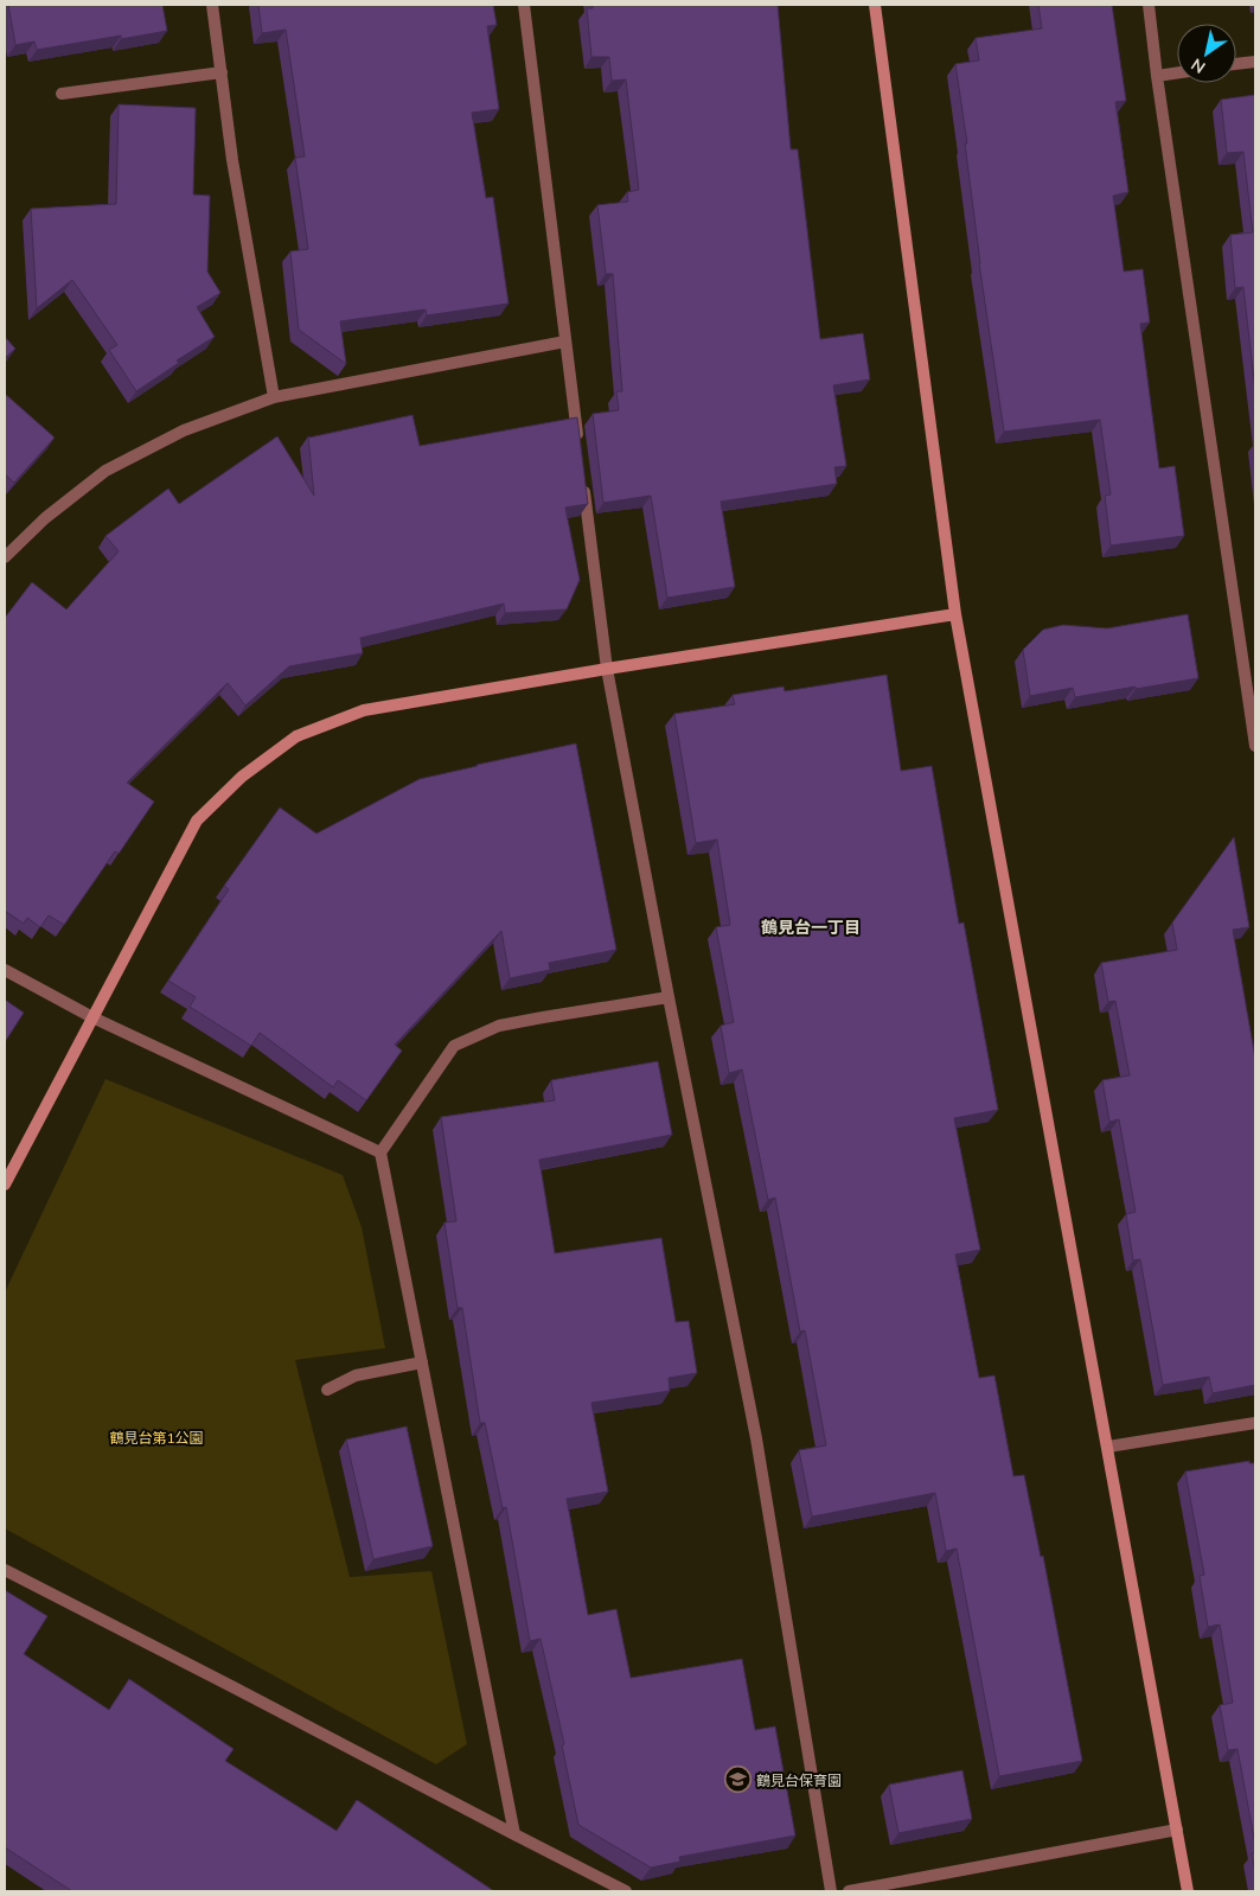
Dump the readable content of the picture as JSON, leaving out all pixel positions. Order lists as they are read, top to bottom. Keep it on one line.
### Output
{"districts":["鶴見台一丁目"],"parks":["鶴見台第1公園"],"places":{"school or university":["鶴見台保育園"]},"north":"bottom left"}
